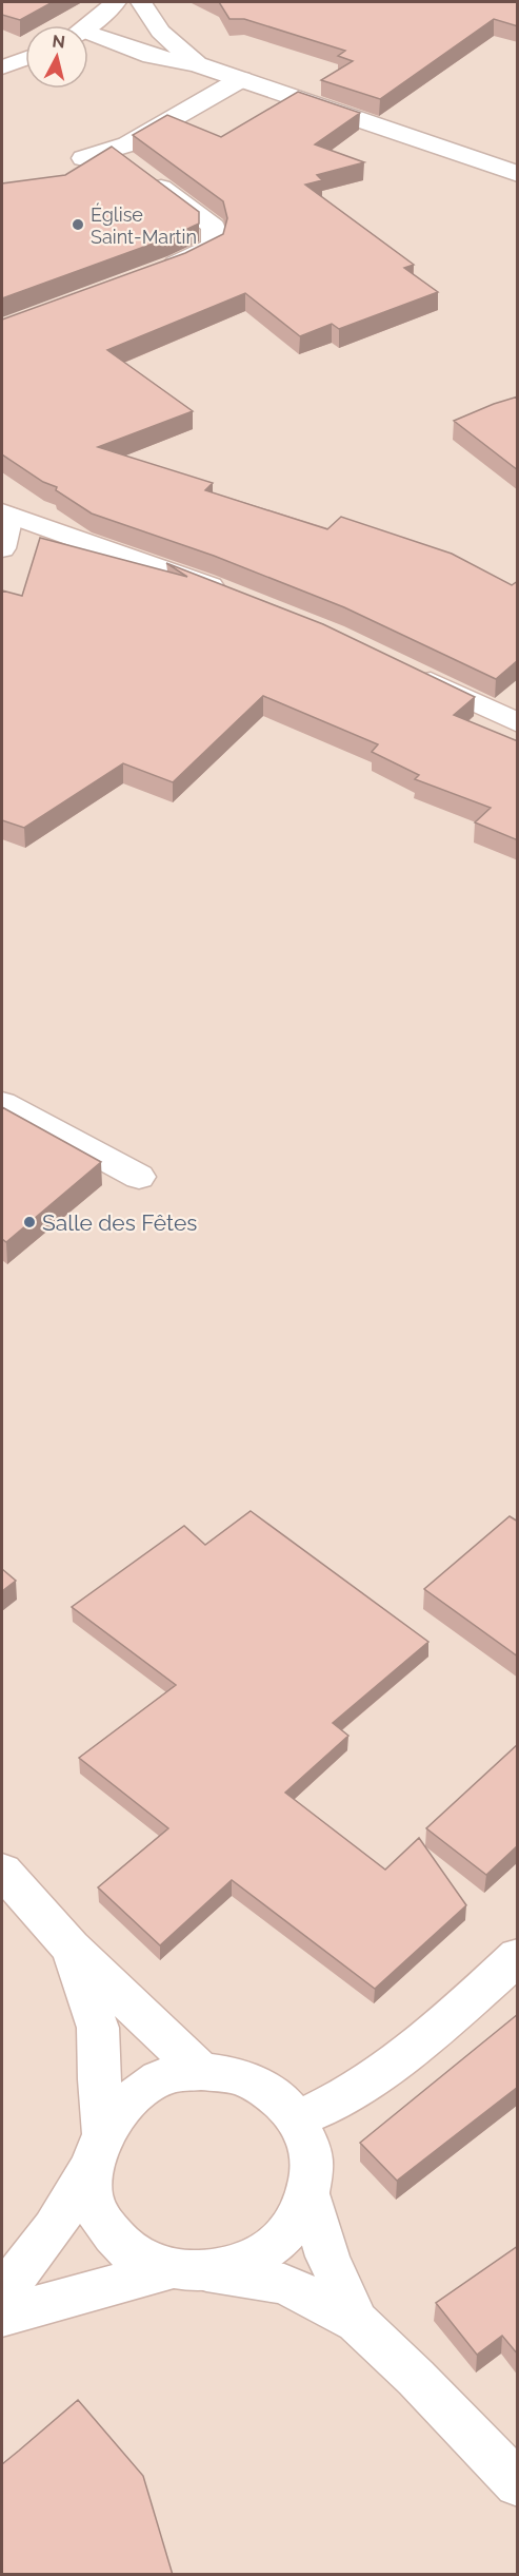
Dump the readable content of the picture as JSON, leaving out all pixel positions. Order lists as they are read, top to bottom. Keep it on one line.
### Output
{"places":["Église Saint-Martin","Salle des Fêtes"],"north":"top"}
